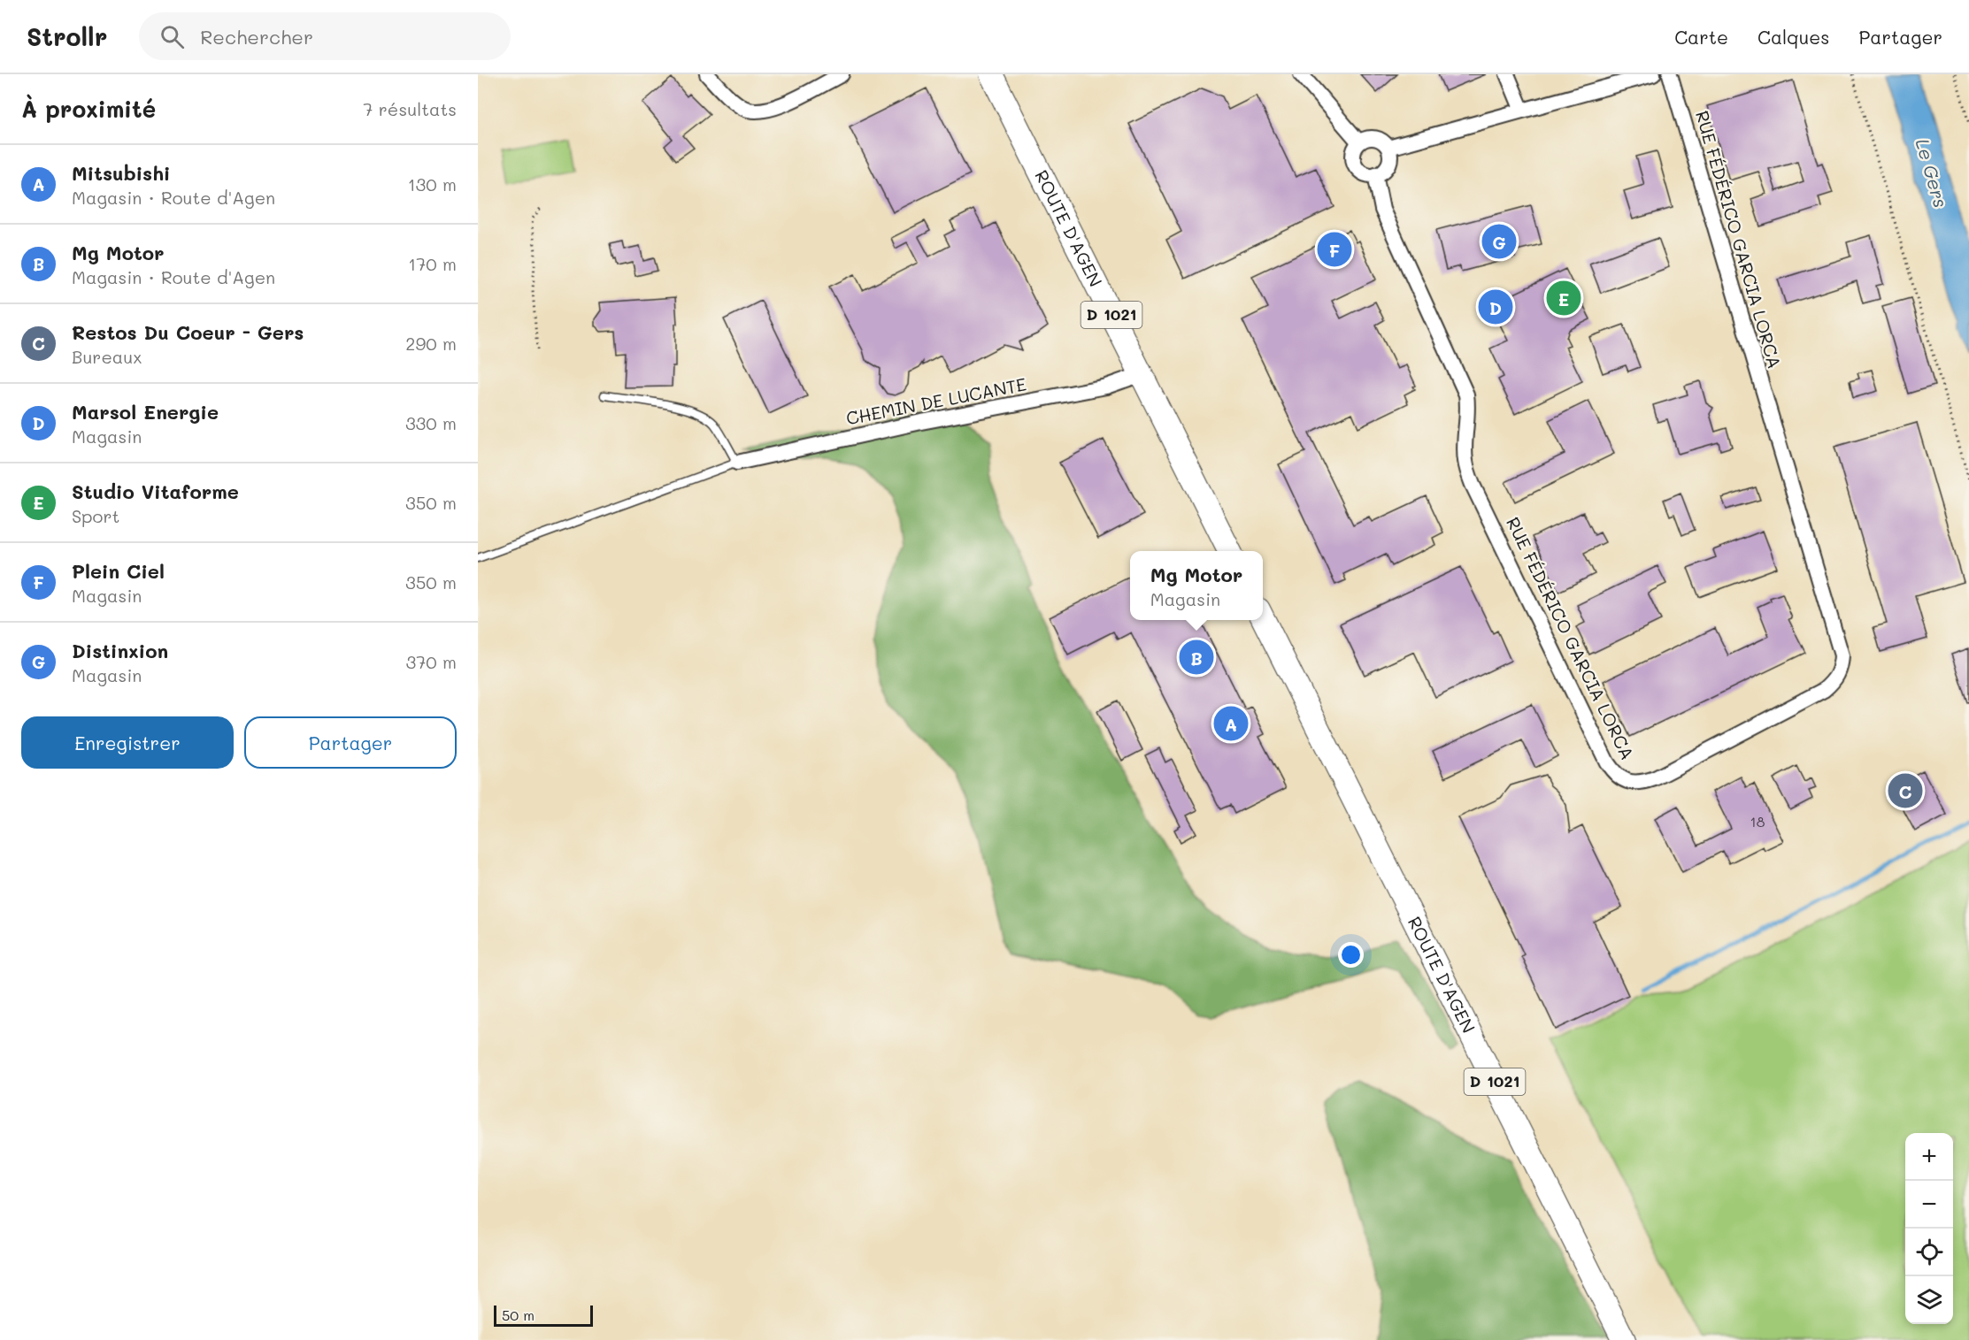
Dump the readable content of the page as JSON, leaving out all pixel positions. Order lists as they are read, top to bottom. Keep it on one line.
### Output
{"streets":{"main road":["ROUTE D'AGEN","D 1021"],"street":["RUE FÉDÉRICO GARCIA LORCA","CHEMIN DE LUCANTE"]},"crossings":[["ROUTE D'AGEN","CHEMIN DE LUCANTE"]],"water":["Le Gers"],"house_numbers":["18"],"scale_bar":"50 m","page":{"header":"Strollr","search":"Rechercher","nav":["Carte","Calques","Partager"],"heading":["À proximité","7 résultats"],"list":[{"mark":"A","name":"Mitsubishi","note":"Magasin · Route d'Agen","value":"130 m"},{"mark":"B","name":"Mg Motor","note":"Magasin · Route d'Agen","value":"170 m"},{"mark":"C","name":"Restos Du Coeur - Gers","note":"Bureaux","value":"290 m"},{"mark":"D","name":"Marsol Energie","note":"Magasin","value":"330 m"},{"mark":"E","name":"Studio Vitaforme","note":"Sport","value":"350 m"},{"mark":"F","name":"Plein Ciel","note":"Magasin","value":"350 m"},{"mark":"G","name":"Distinxion","note":"Magasin","value":"370 m"}],"pins":["G","F","E","D","B","A","C"],"popup":["Mg Motor","Magasin"],"buttons":["Enregistrer","Partager"],"map_buttons":["+","−"],"scale":"50 m"}}
